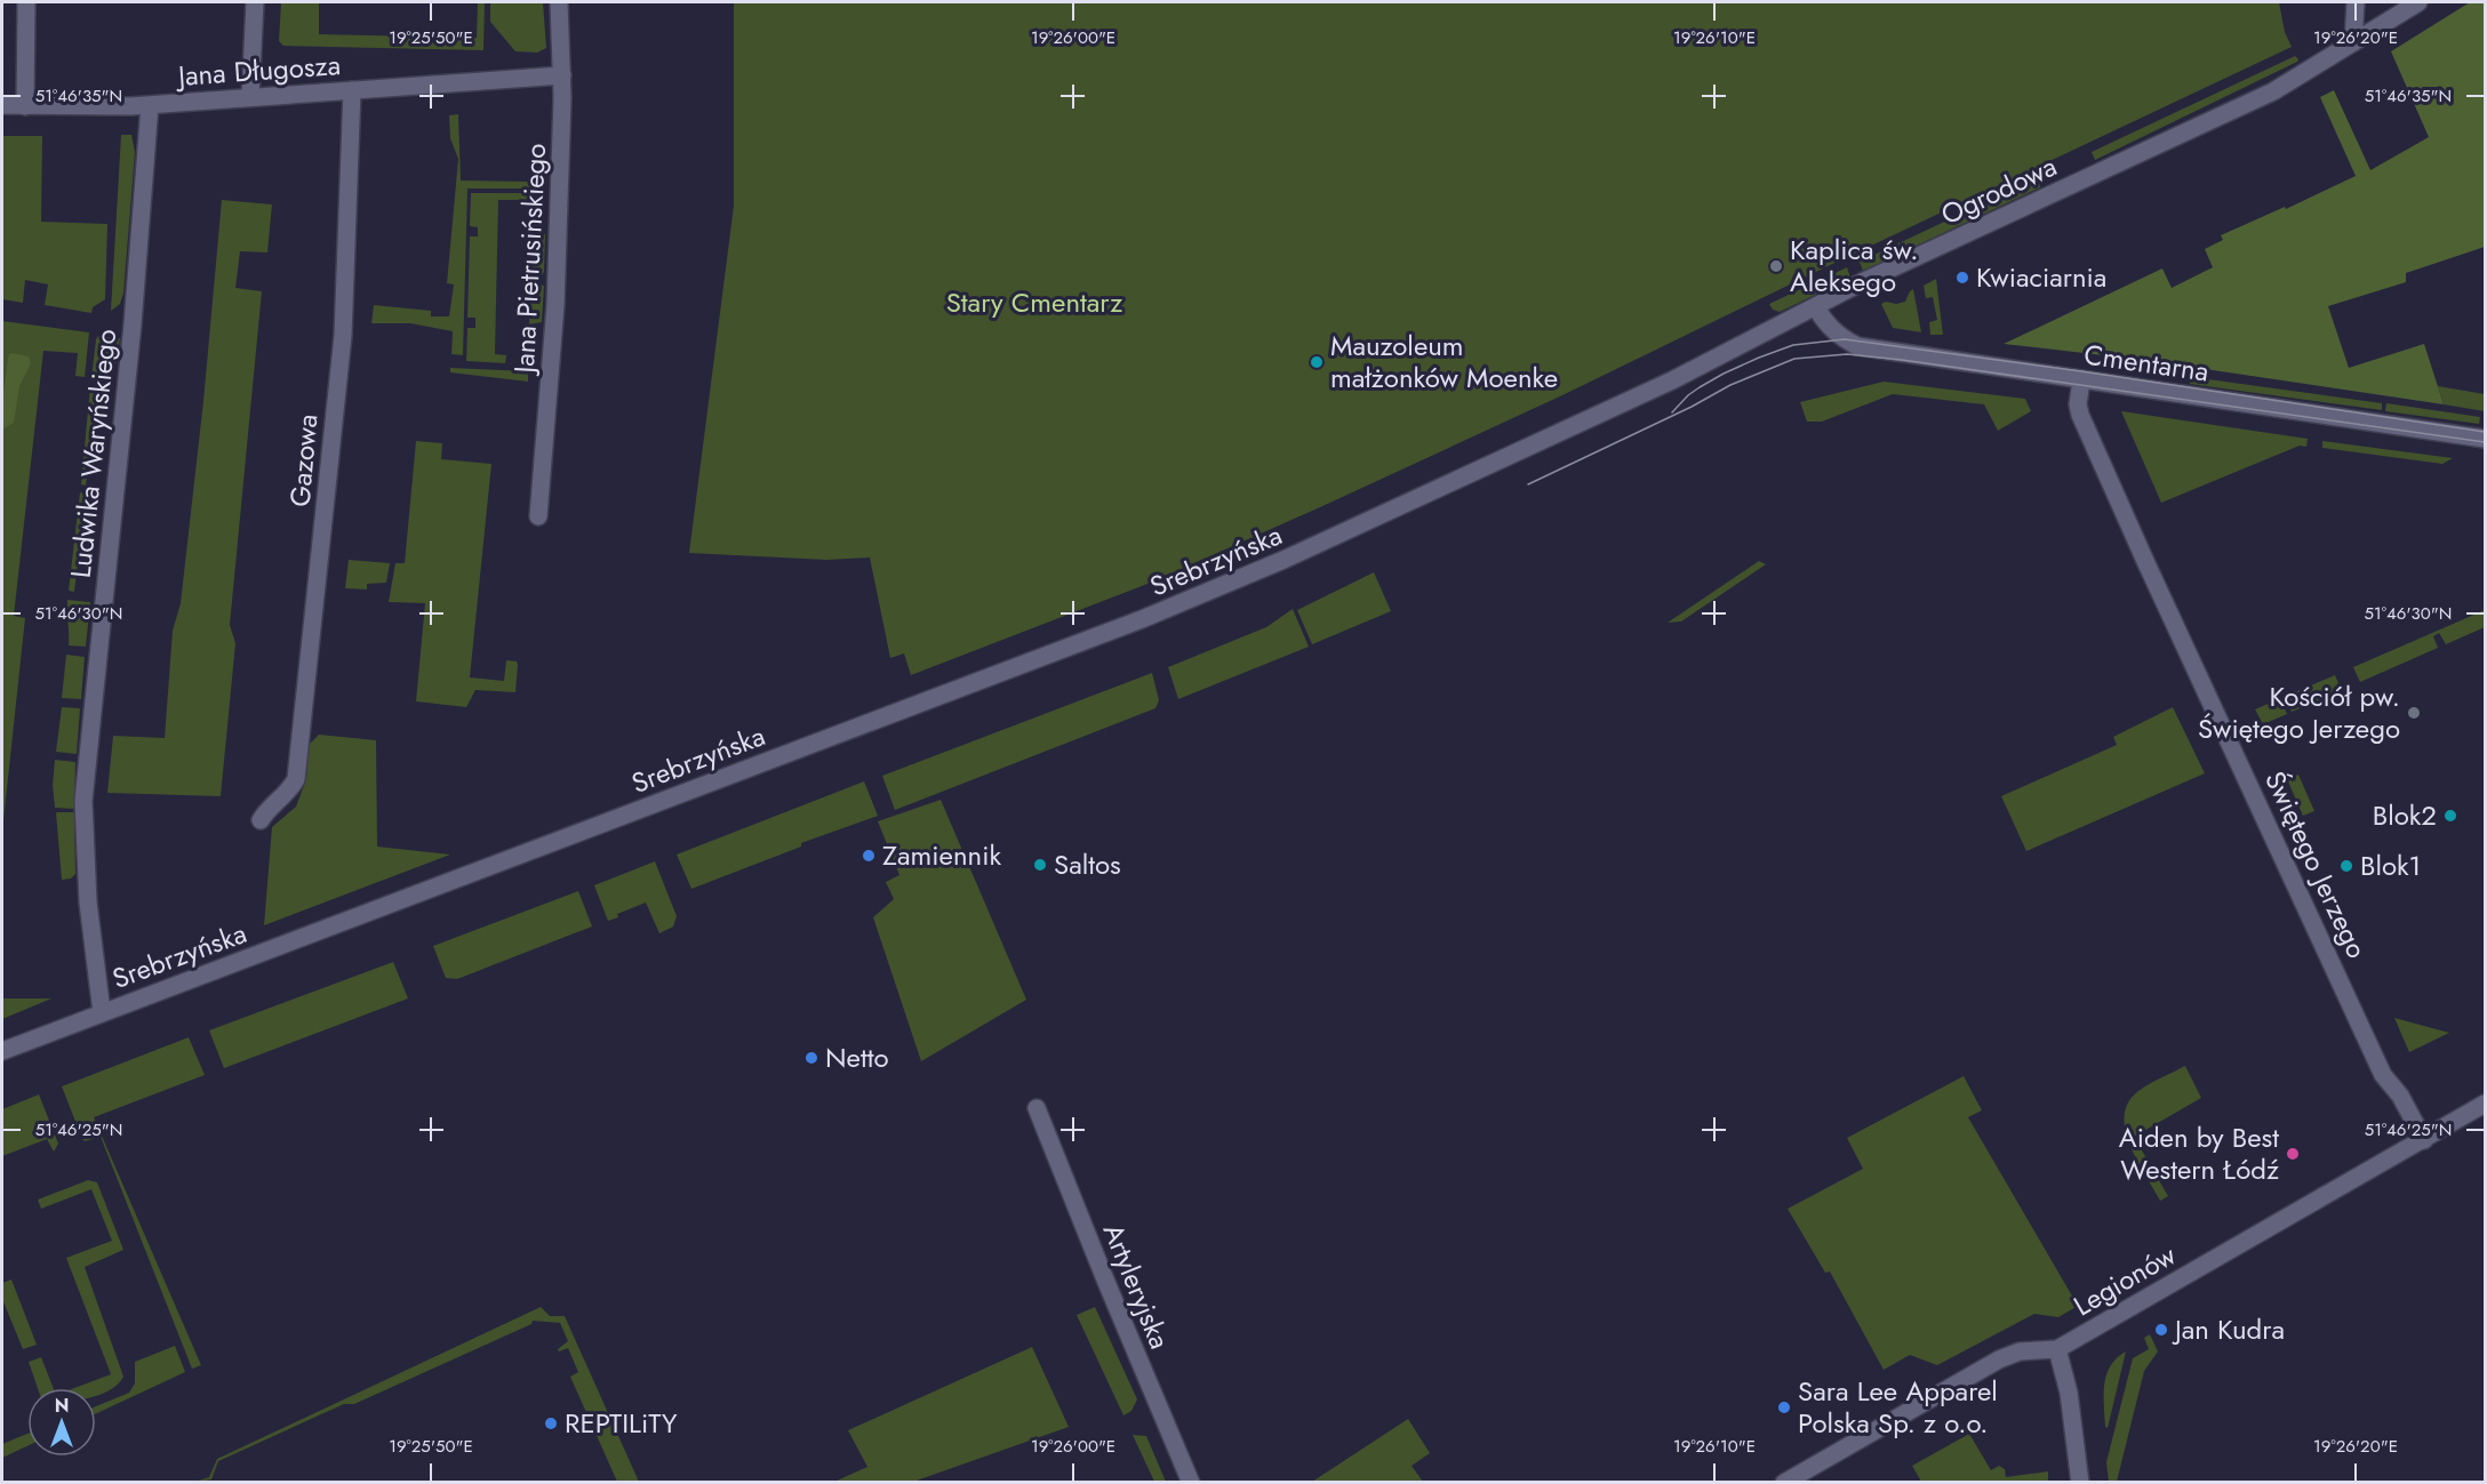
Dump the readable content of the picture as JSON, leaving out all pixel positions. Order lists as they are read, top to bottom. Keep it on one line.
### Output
{"streets":{"street":["Jana Długosza","Ogrodowa","Jana Pietrusińskiego","Cmentarna","Ludwika Waryńskiego","Gazowa","Srebrzyńska","Świętego Jerzego","Legionów","Artyleryjska"]},"crossings":[["Jana Długosza","Jana Pietrusińskiego"],["Jana Długosza","Ludwika Waryńskiego"],["Jana Długosza","Gazowa"],["Ogrodowa","Cmentarna"],["Ogrodowa","Srebrzyńska"],["Cmentarna","Świętego Jerzego"],["Ludwika Waryńskiego","Srebrzyńska"],["Świętego Jerzego","Legionów"]],"parks":["Stary Cmentarz"],"places":["Kaplica św. Aleksego","Kwiaciarnia","Mauzoleum małżonków Moenke","Kościół pw. Świętego Jerzego","Blok2","Zamiennik","Saltos","Blok1","Netto","Aiden by Best Western Łódź","Jan Kudra","Sara Lee Apparel Polska Sp. z o.o.","REPTILiTY"],"north":"top","coordinates":["19°25'50\"E","19°26'00\"E","19°26'10\"E","19°26'20\"E","51°46'35\"N","51°46'30\"N","51°46'25\"N"]}
